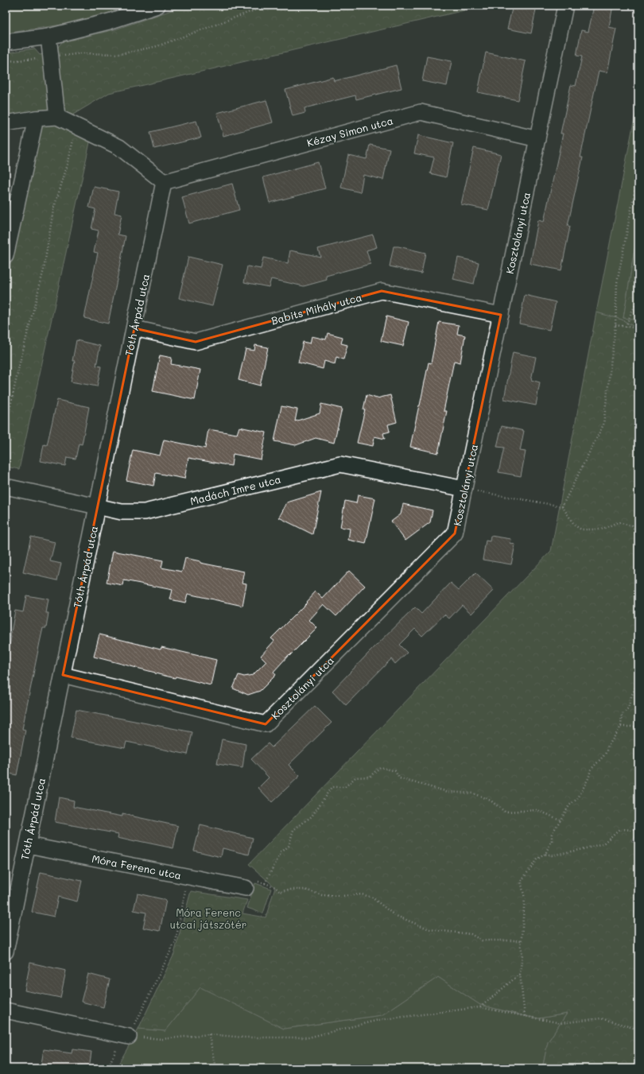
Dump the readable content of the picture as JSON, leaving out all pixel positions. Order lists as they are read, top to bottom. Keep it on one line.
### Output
{"streets":{"street":["Kézay Simon utca","Kosztolányi utca","Babits Mihály utca","Tóth Árpád utca","Madách Imre utca","Móra Ferenc utca"]},"crossings":[["Kézay Simon utca","Kosztolányi utca"],["Kézay Simon utca","Tóth Árpád utca"],["Kosztolányi utca","Babits Mihály utca"],["Kosztolányi utca","Tóth Árpád utca"],["Kosztolányi utca","Madách Imre utca"],["Babits Mihály utca","Tóth Árpád utca"],["Tóth Árpád utca","Madách Imre utca"],["Tóth Árpád utca","Móra Ferenc utca"]],"parks":["Móra Ferenc utcai játszótér"]}
